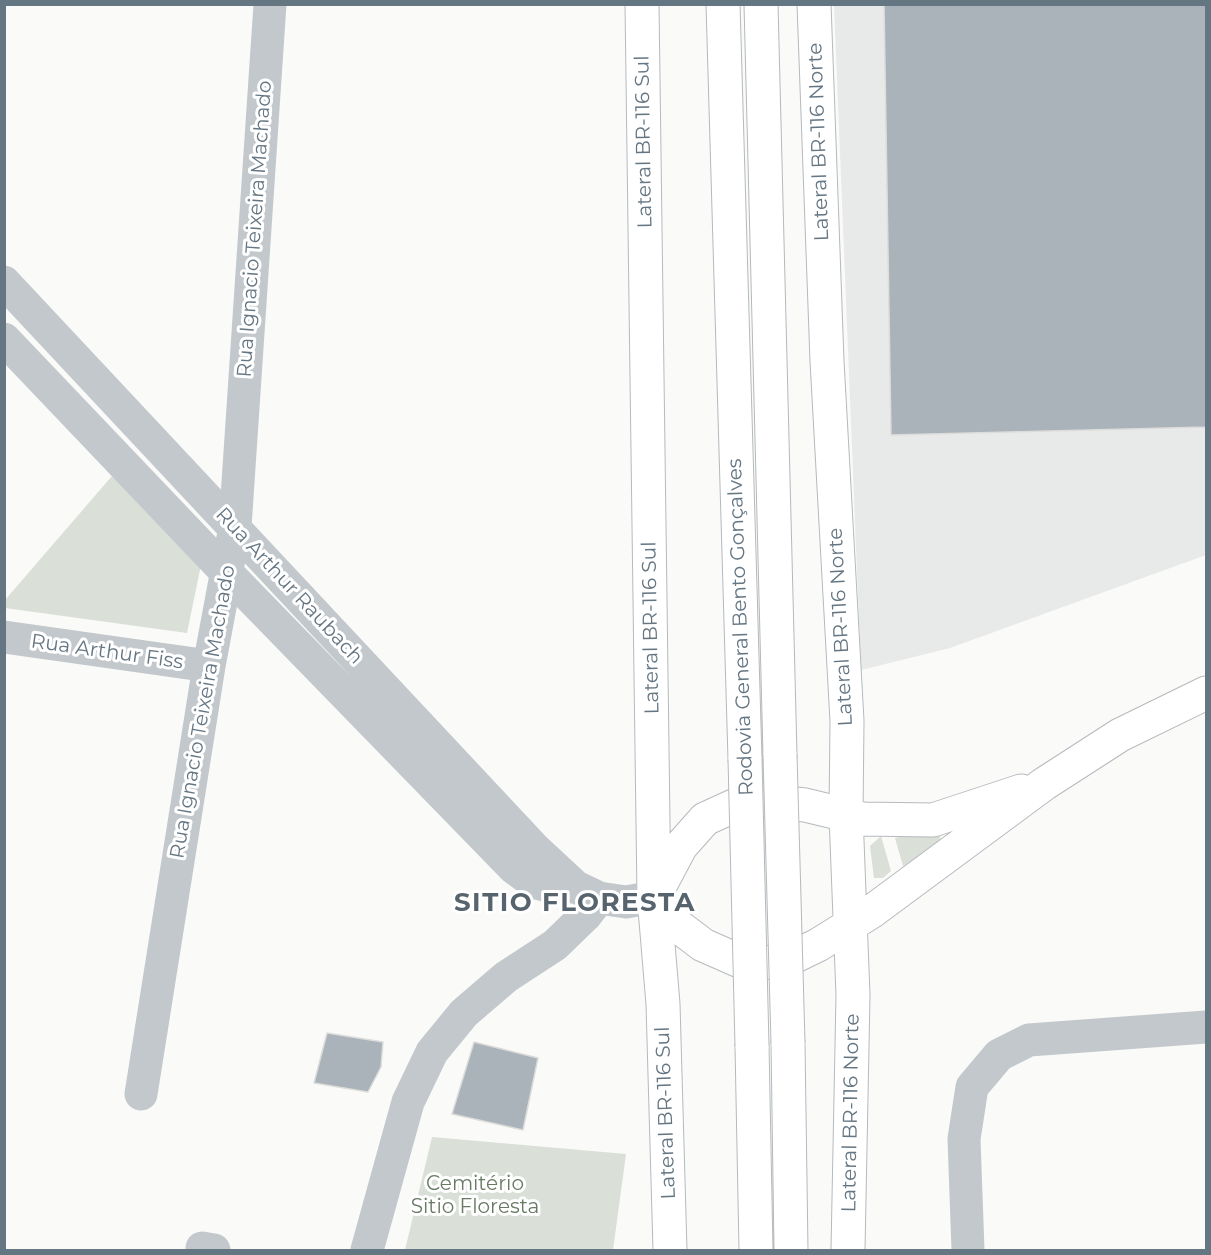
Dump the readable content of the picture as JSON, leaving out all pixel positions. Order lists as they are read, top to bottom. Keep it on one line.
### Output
{"streets":{"main road":["Lateral BR-116 Sul","Lateral BR-116 Norte","Rodovia General Bento Gonçalves"],"street":["Rua Ignacio Teixeira Machado","Rua Arthur Raubach","Rua Arthur Fiss"]},"crossings":[["Lateral BR-116 Sul","Lateral BR-116 Norte"],["Lateral BR-116 Sul","Rua Arthur Raubach"],["Lateral BR-116 Norte","Rua Arthur Raubach"],["Rua Ignacio Teixeira Machado","Rua Arthur Raubach"],["Rua Ignacio Teixeira Machado","Rua Arthur Fiss"]],"districts":["SITIO FLORESTA"],"parks":["Cemitério Sitio Floresta"]}
